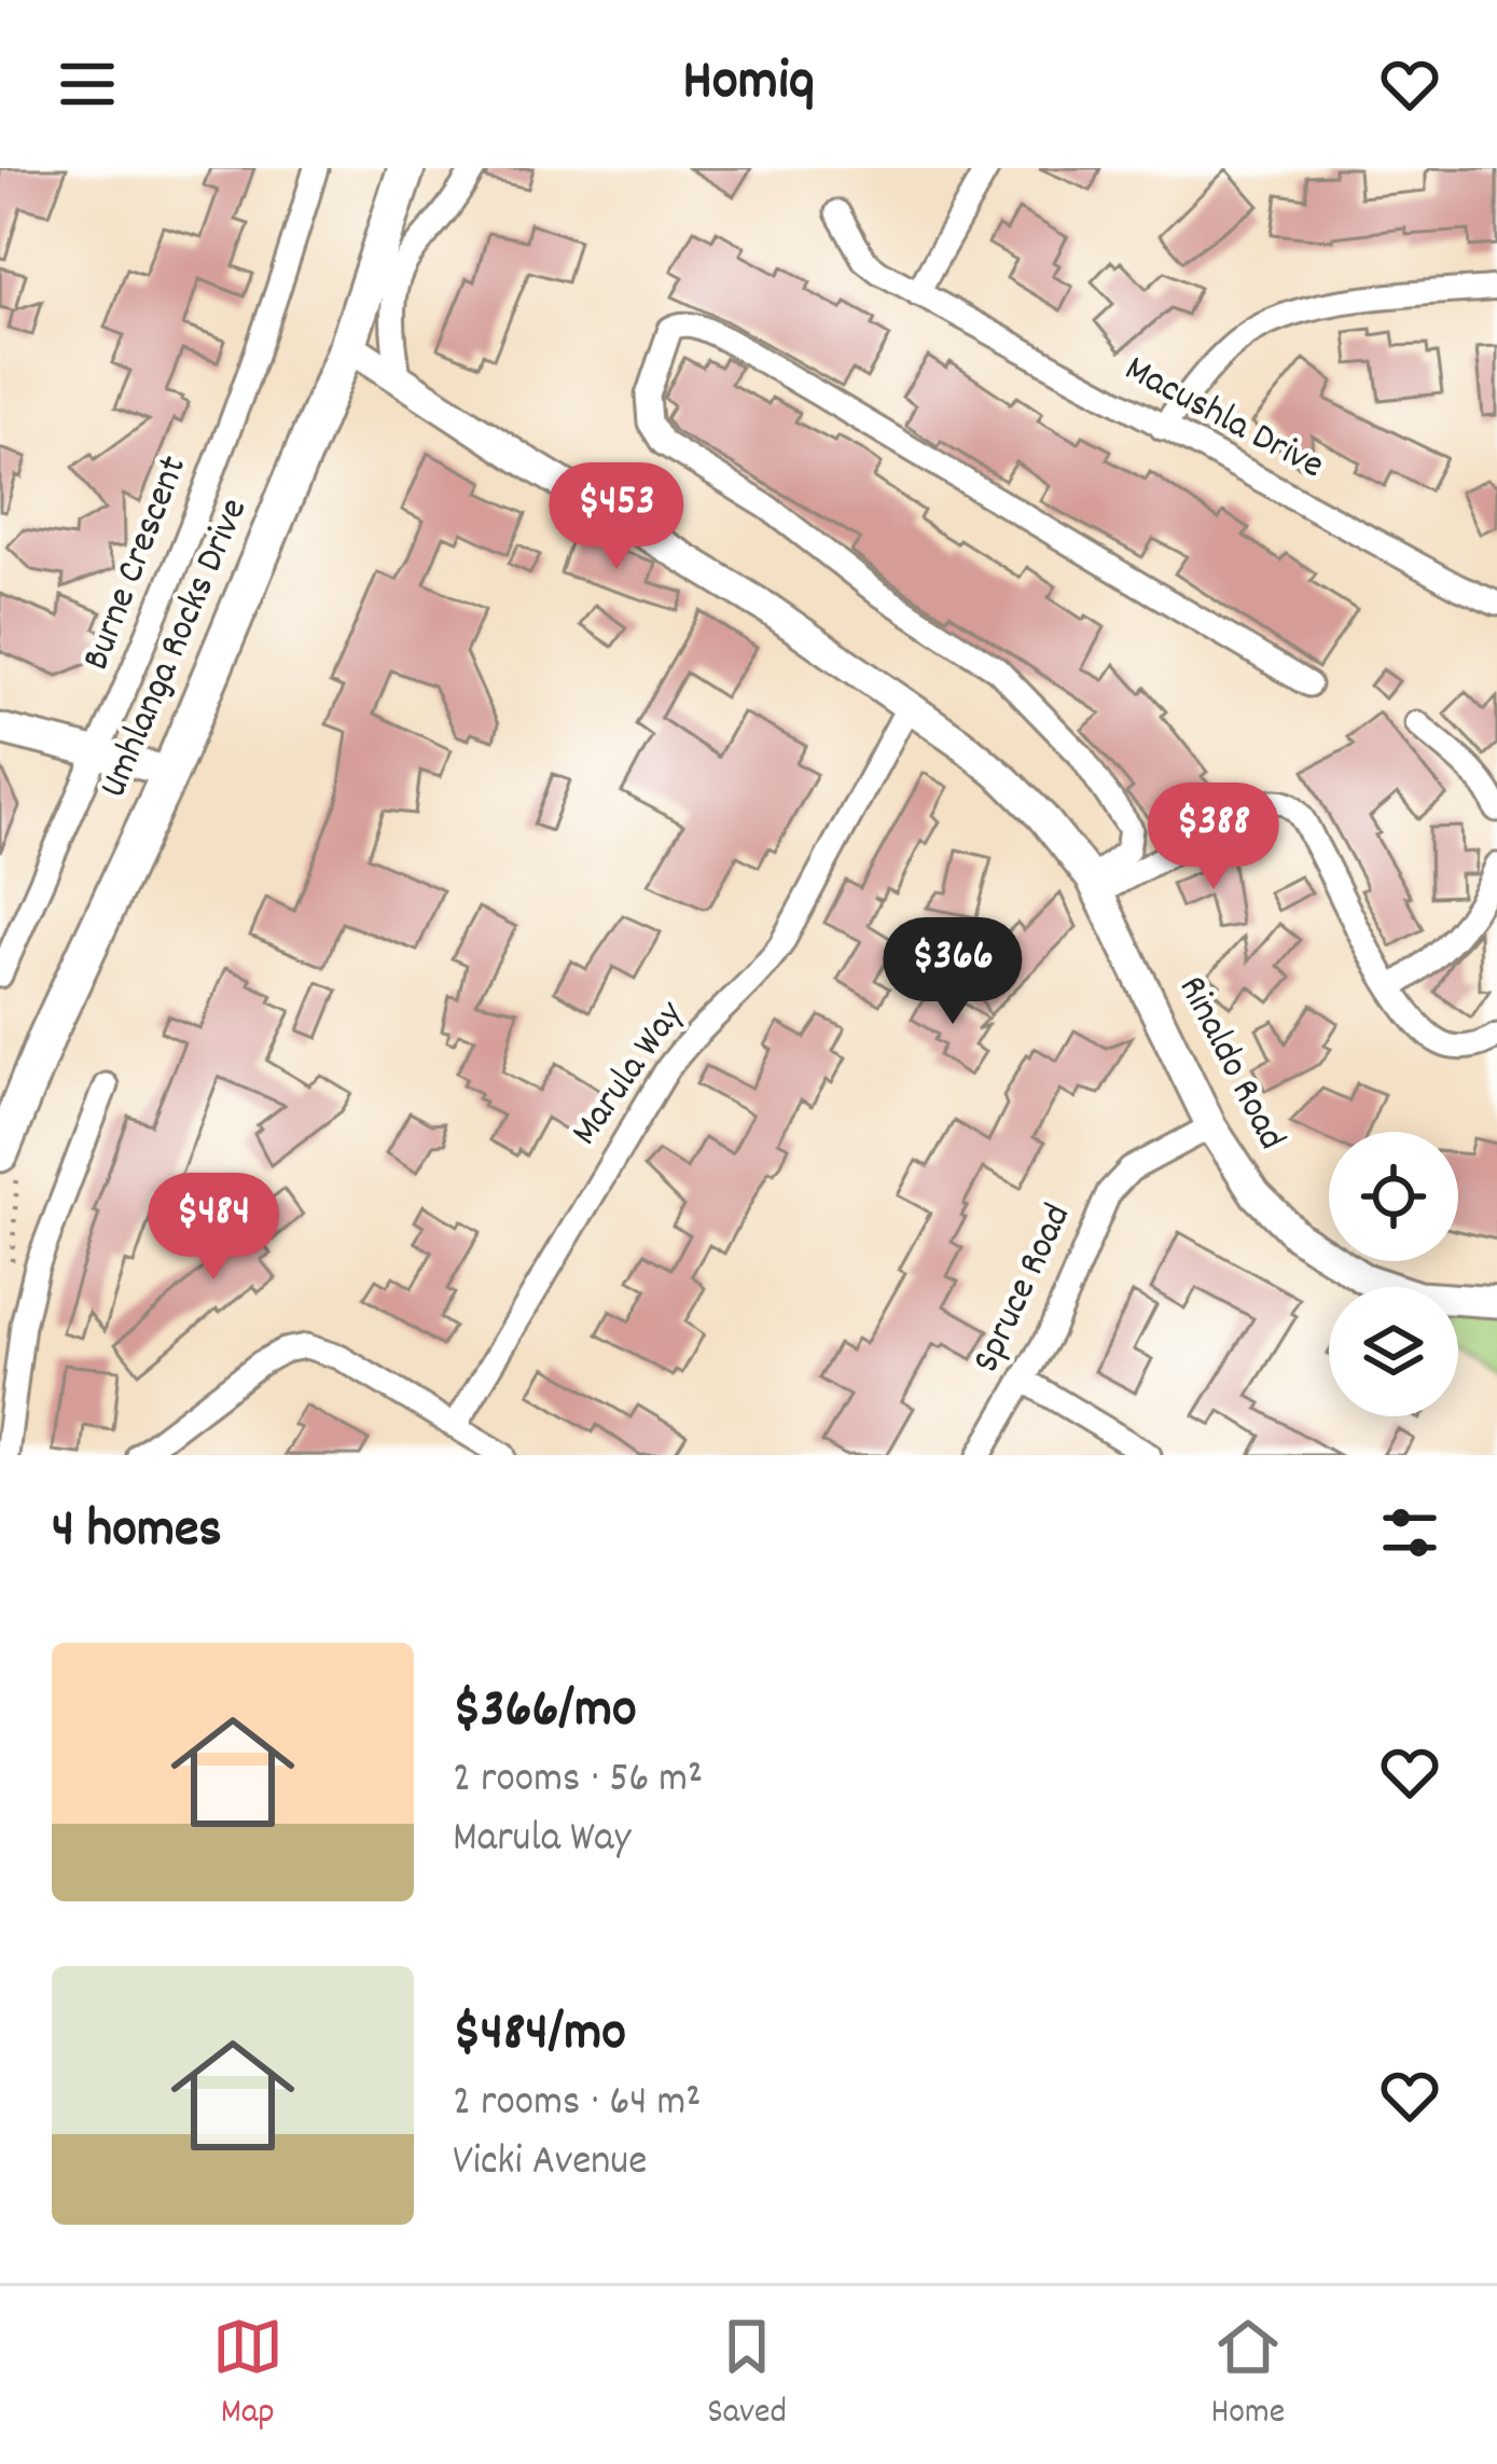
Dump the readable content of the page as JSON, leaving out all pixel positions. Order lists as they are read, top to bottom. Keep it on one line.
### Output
{"streets":{"main road":["Umhlanga Rocks Drive"],"street":["Macushla Drive","Burne Crescent","Rinaldo Road","Marula Way","Spruce Road"]},"crossings":[["Umhlanga Rocks Drive","Rinaldo Road"],["Rinaldo Road","Marula Way"],["Rinaldo Road","Spruce Road"]],"page":{"header":"Homiq","price":["$453","$388","$366","$484"],"heading":"4 homes","list":[{"name":"$366/mo","note":"2 rooms · 56 m² · Marula Way"},{"name":"$484/mo","note":"2 rooms · 64 m² · Vicki Avenue"}],"tabs":["Map","Saved","Home"]}}
